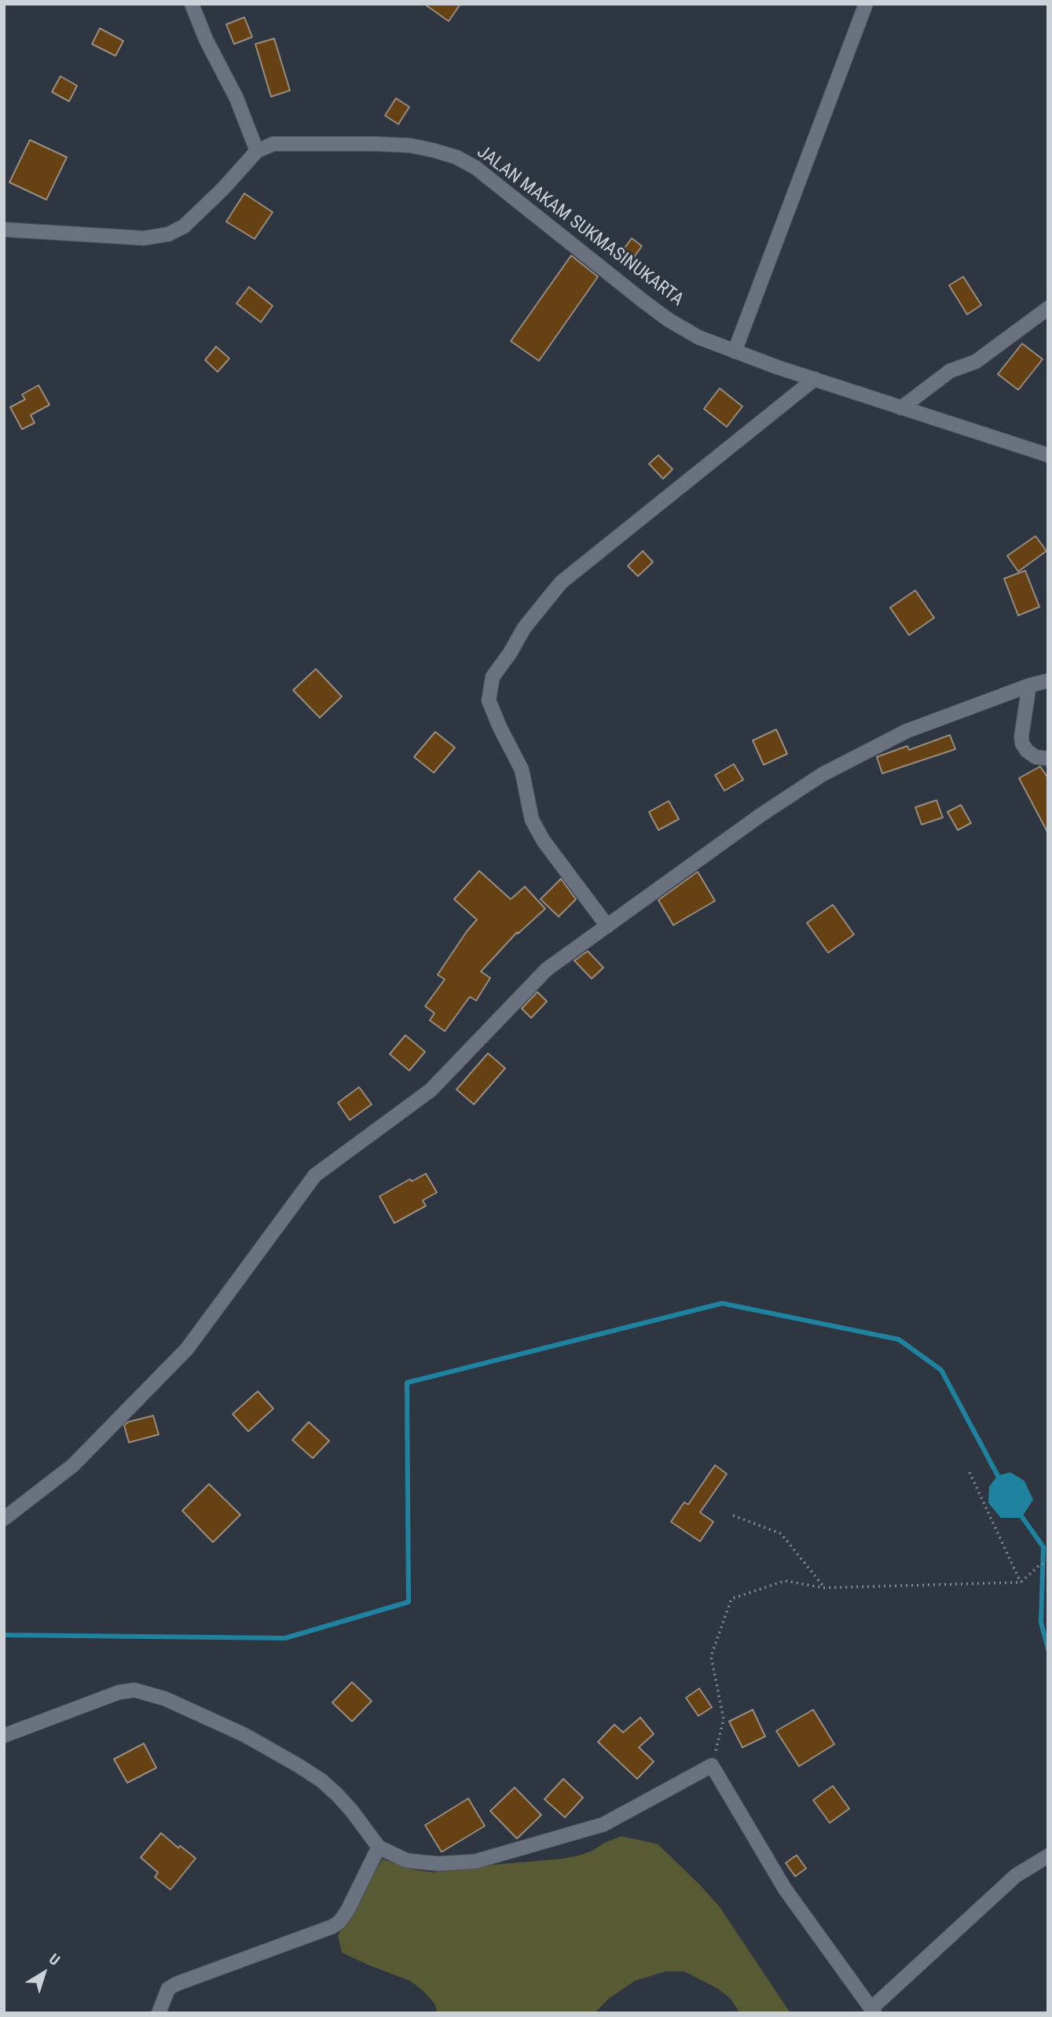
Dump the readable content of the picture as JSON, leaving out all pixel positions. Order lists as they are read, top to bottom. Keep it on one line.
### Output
{"streets":{"street":["JALAN MAKAM SUKMASINUKARTA"]},"north":"top right"}
